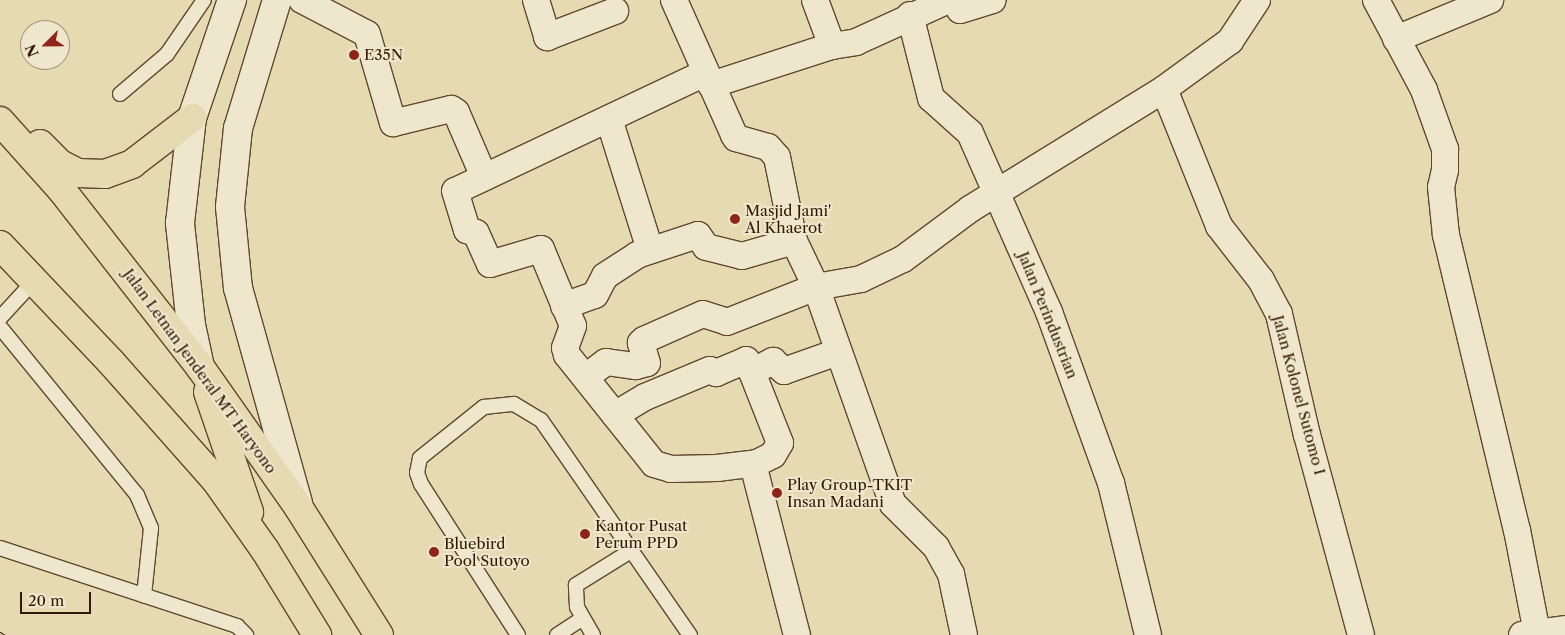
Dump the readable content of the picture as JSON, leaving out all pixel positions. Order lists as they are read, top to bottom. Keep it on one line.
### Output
{"streets":{"main road":["Jalan Letnan Jenderal MT Haryono"],"street":["Jalan Perindustrian","Jalan Kolonel Sutomo I"]},"places":["E35N","Masjid Jami' Al Khaerot","Play Group-TKIT Insan Madani","Kantor Pusat Perum PPD","Bluebird Pool Sutoyo"],"scale_bar":"20 m","north":"bottom left"}
